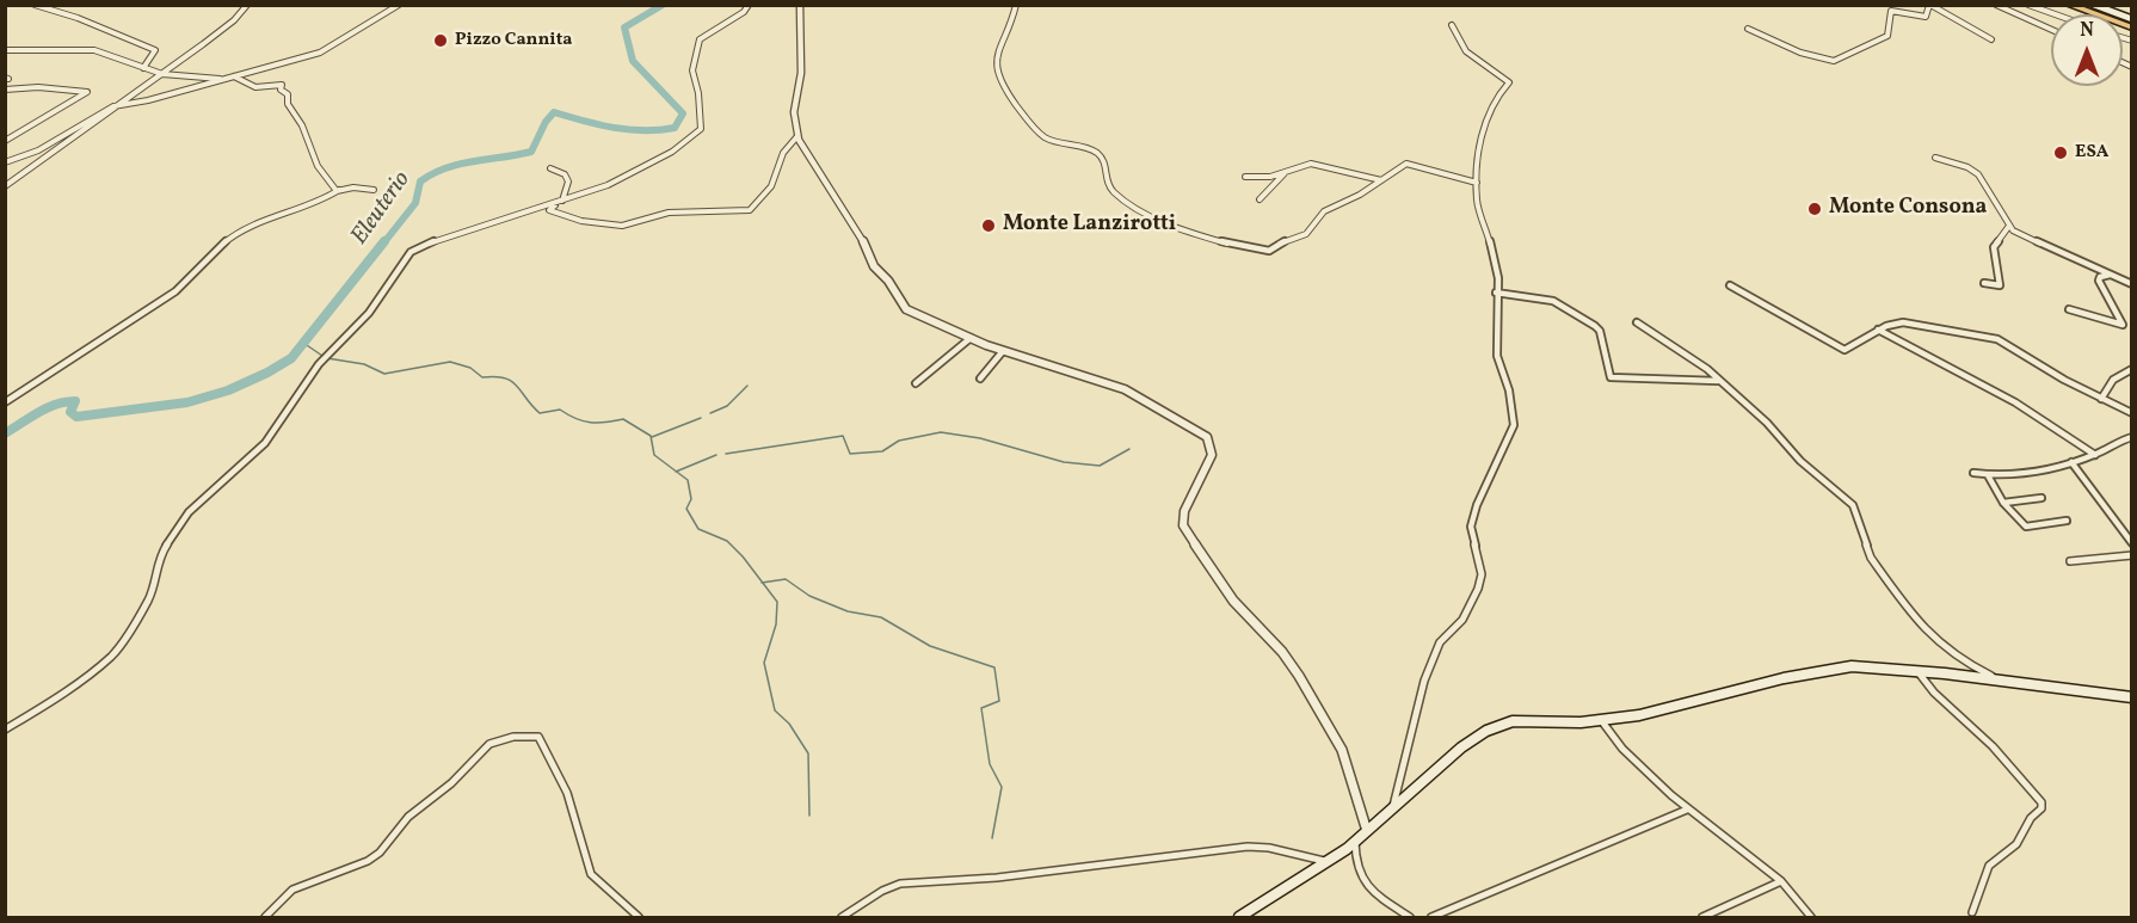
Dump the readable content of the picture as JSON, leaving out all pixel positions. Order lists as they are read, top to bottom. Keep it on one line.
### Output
{"water":["Eleuterio"],"places":["Pizzo Cannita","ESA","Monte Consona","Monte Lanzirotti"],"north":"top"}
